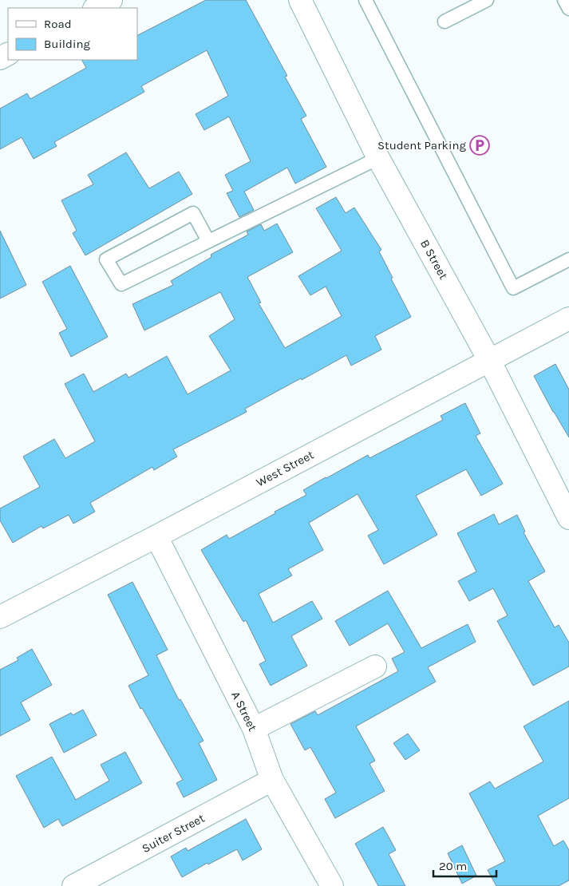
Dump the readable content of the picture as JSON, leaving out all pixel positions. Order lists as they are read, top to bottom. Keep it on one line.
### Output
{"streets":{"street":["B Street","West Street","A Street","Suiter Street"]},"crossings":[["B Street","West Street"],["West Street","A Street"],["A Street","Suiter Street"]],"places":{"parking":["Student Parking"]},"legend":["Road","Building"],"scale_bar":"20 m"}
